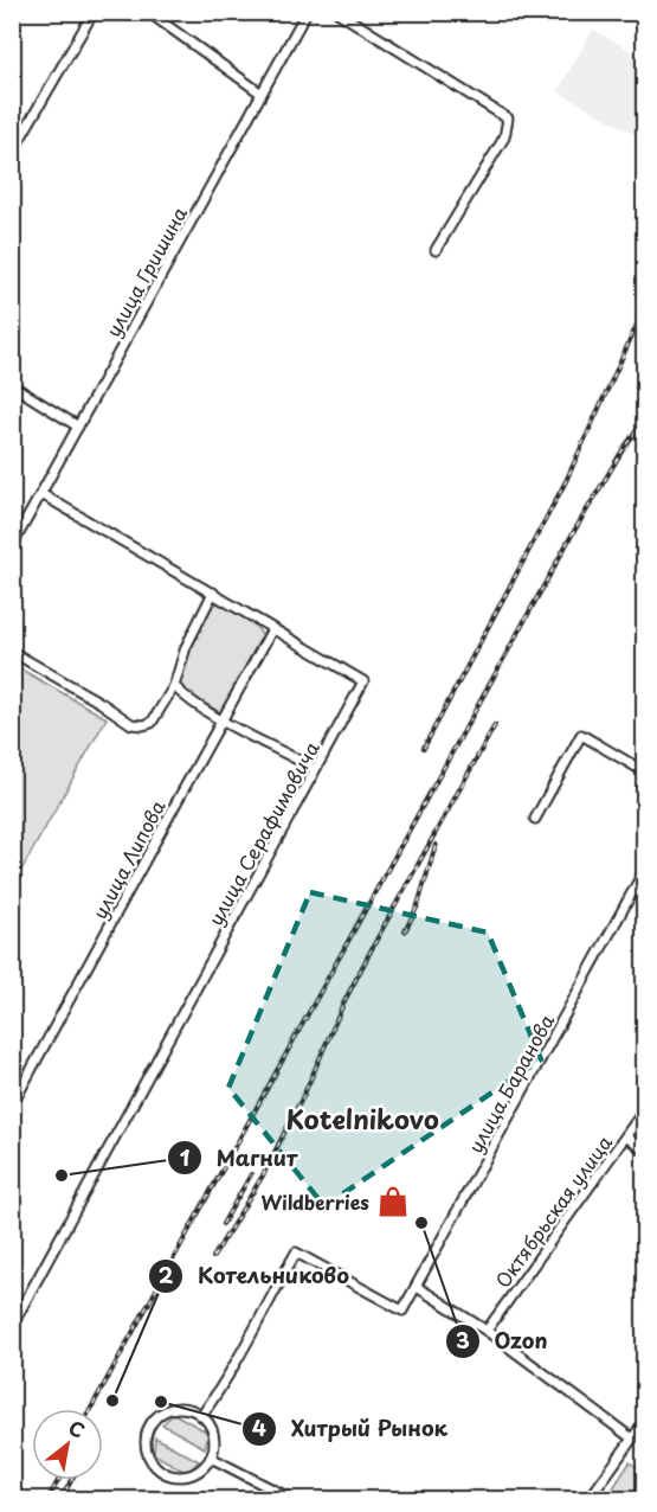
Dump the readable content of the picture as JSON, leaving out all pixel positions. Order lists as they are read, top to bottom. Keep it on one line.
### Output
{"streets":{"street":["улица Гришина","улица Серафимовича","улица Липова","улица Баранова","Октябрьская улица"]},"crossings":[["улица Гришина","улица Серафимовича"],["улица Серафимовича","улица Липова"]],"districts":["Kotelnikovo"],"places":{"other":["Магнит","Ozon","Котельниково","Хитрый Рынок"],"shop":["Wildberries"]},"north":"top right"}
